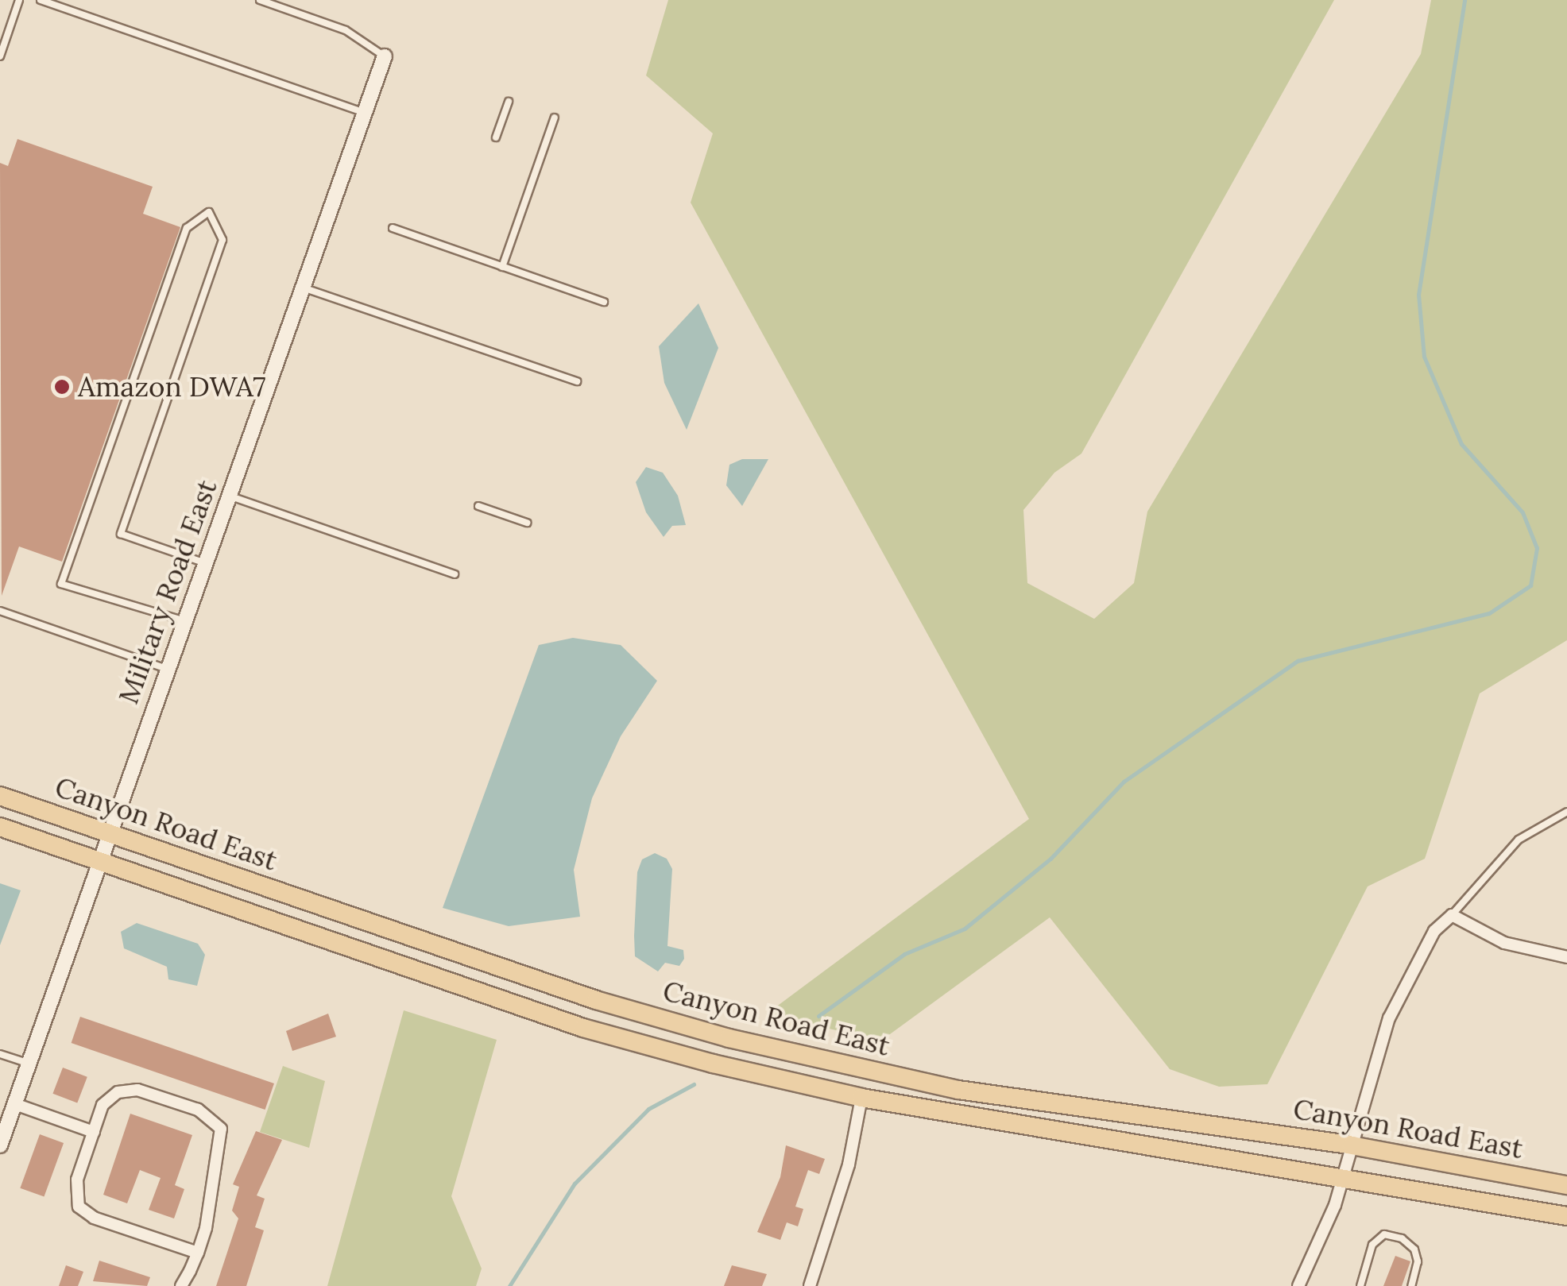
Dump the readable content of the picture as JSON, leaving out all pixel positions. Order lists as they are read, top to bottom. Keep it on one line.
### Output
{"streets":{"main road":["Canyon Road East"],"street":["Military Road East"]},"crossings":[["Military Road East","Canyon Road East"]],"places":["Amazon DWA7"]}
